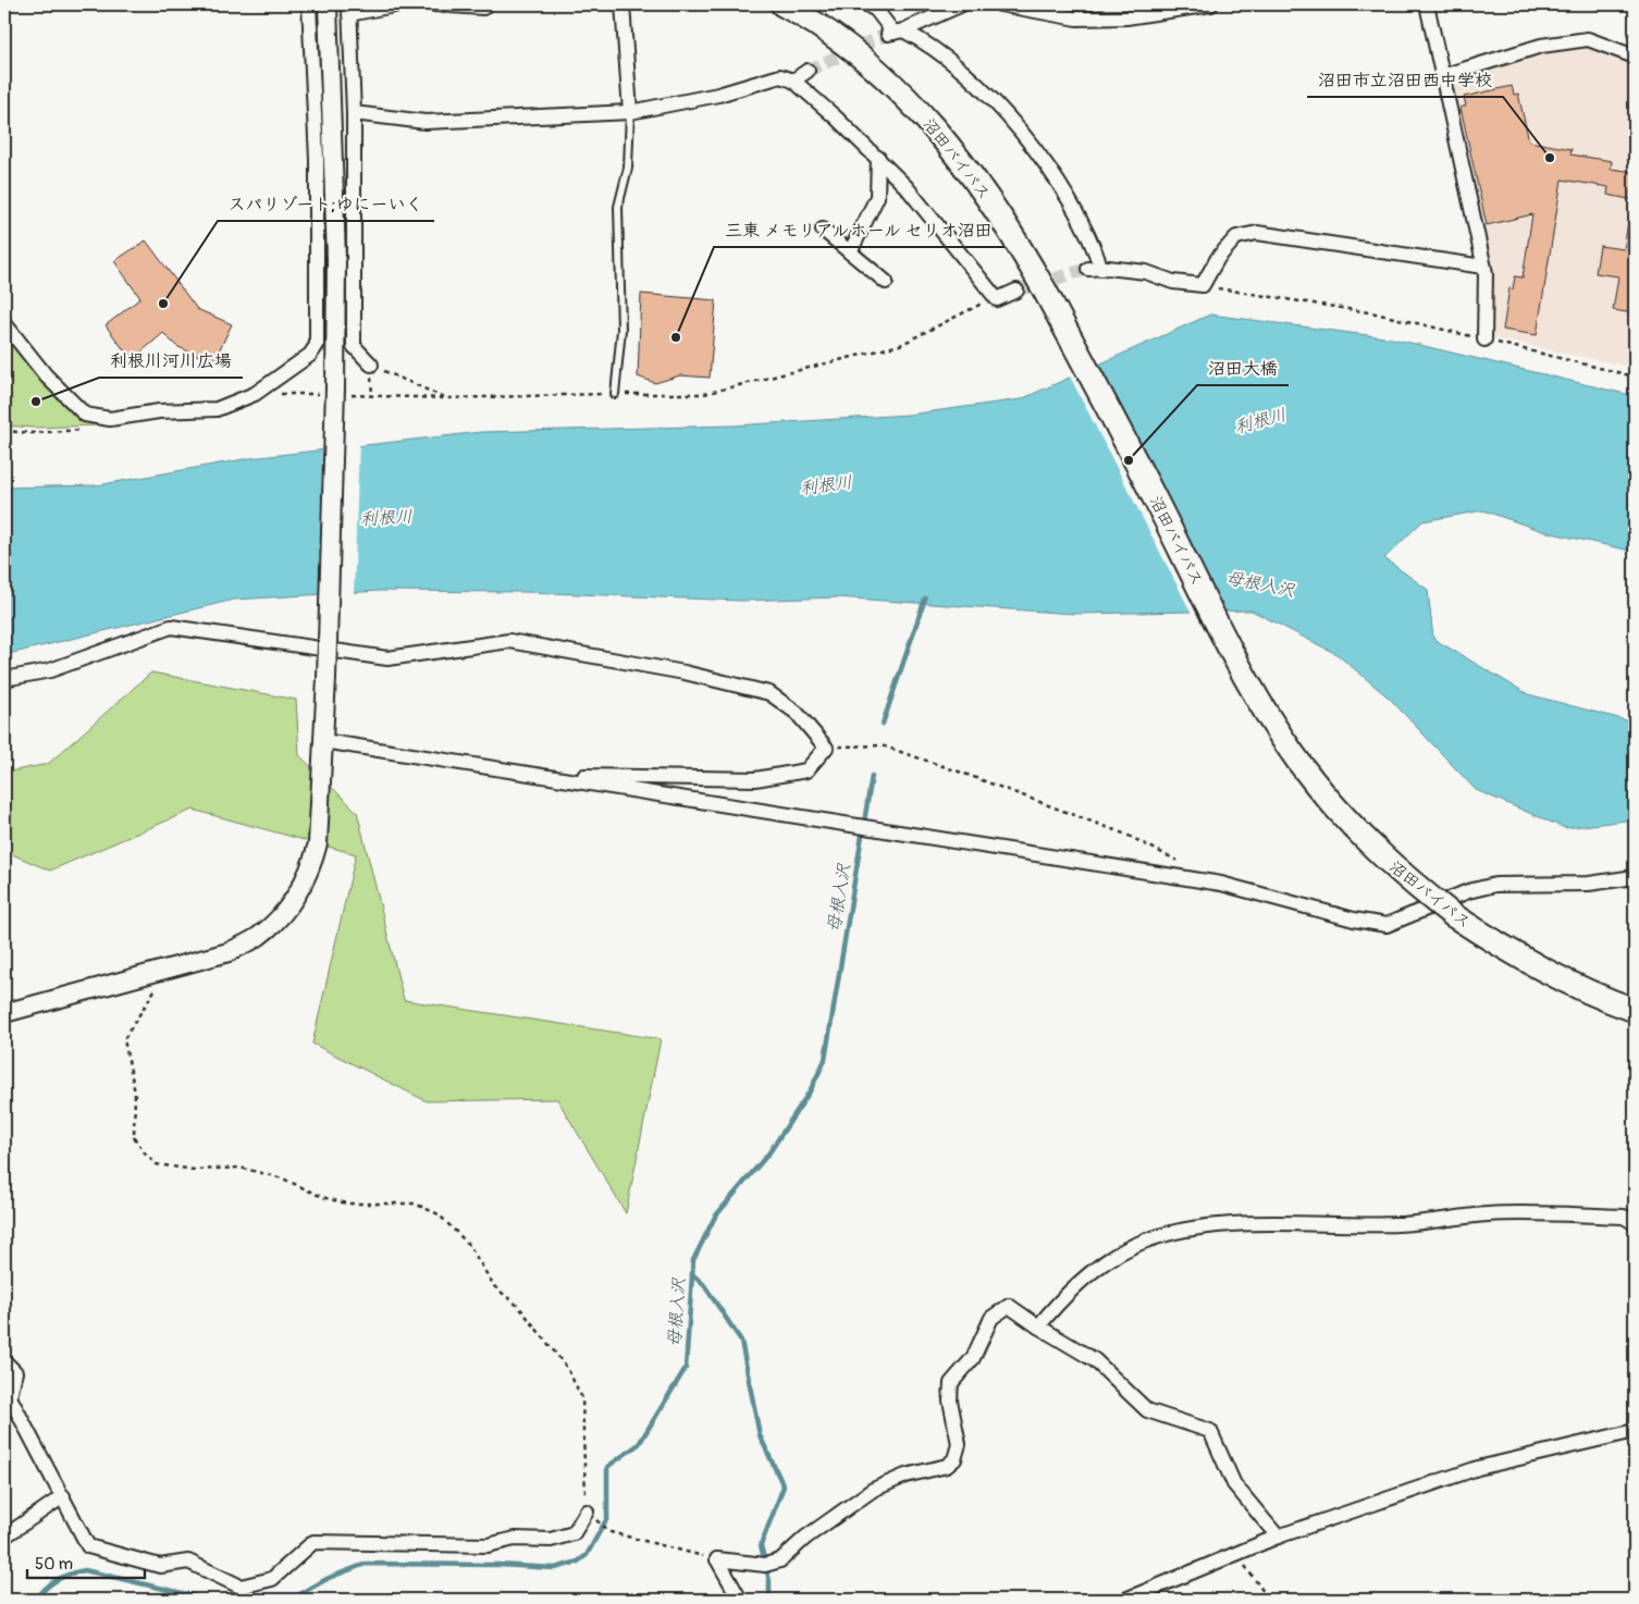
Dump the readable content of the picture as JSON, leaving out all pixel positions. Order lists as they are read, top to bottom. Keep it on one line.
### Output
{"streets":{"highway":["沼田バイパス"]},"water":["利根川","母根入沢"],"places":["沼田市立沼田西中学校","スパリゾート;ゆにーいく","三東 メモリアルホール セリオ沼田","利根川河川広場","沼田大橋"],"scale_bar":"50 m"}
